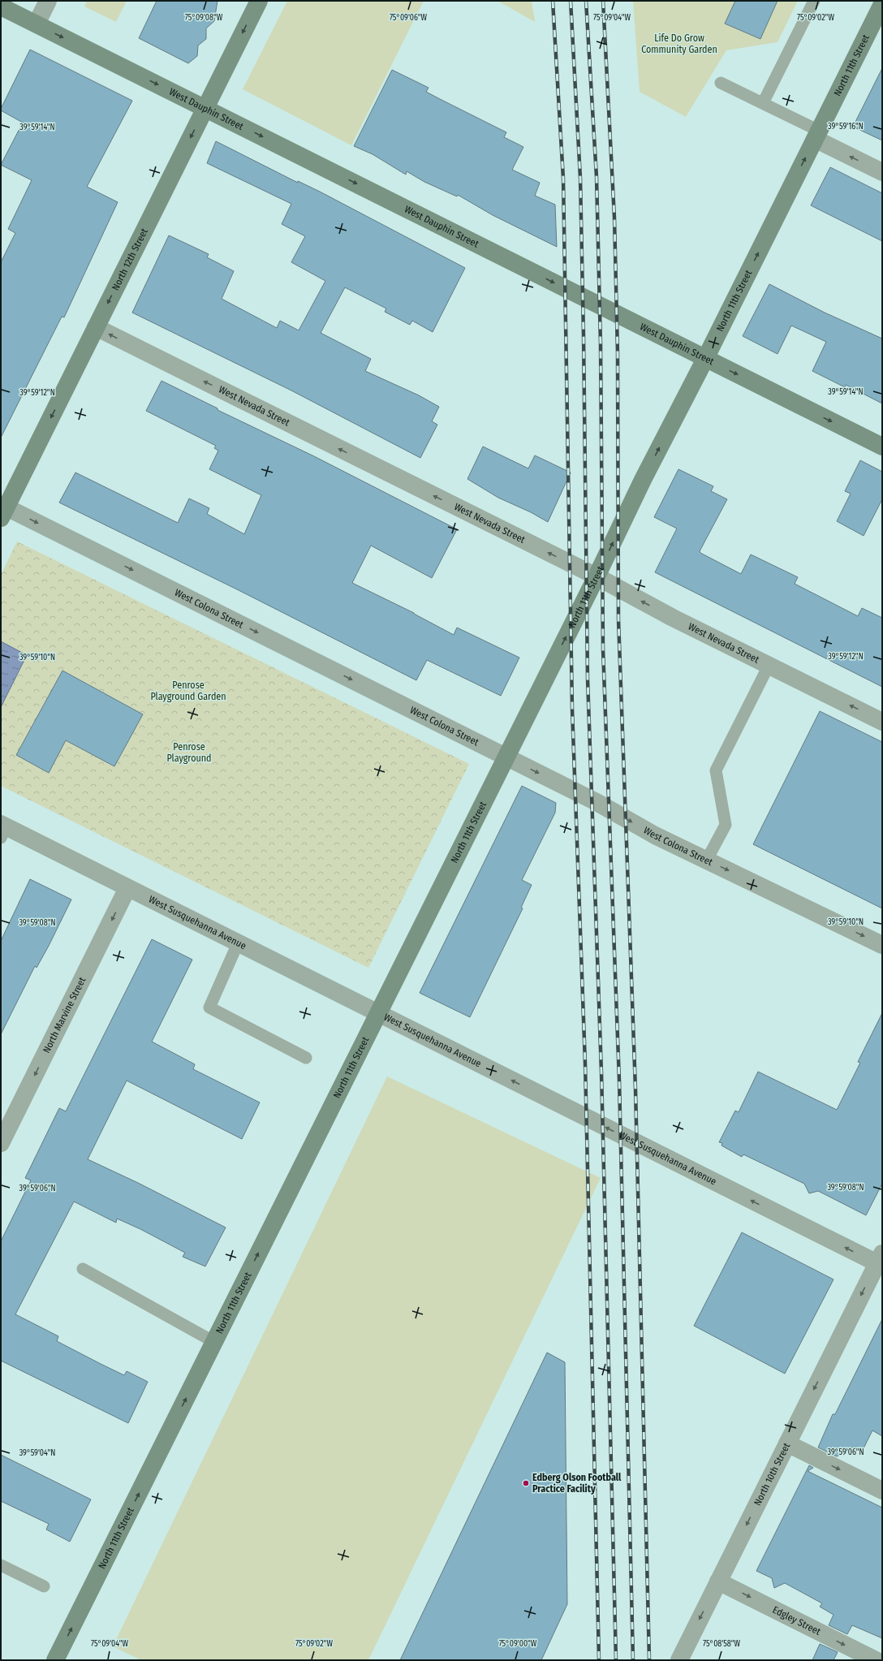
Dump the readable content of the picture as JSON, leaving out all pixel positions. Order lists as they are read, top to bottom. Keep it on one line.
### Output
{"streets":{"main road":["North 11th Street","West Dauphin Street","North 12th Street"],"street":["West Nevada Street","West Colona Street","West Susquehanna Avenue","North Marvine Street","North 10th Street","Edgley Street"]},"crossings":[["North 11th Street","West Dauphin Street"],["North 11th Street","West Nevada Street"],["North 11th Street","West Colona Street"],["North 11th Street","West Susquehanna Avenue"],["West Dauphin Street","North 12th Street"],["North 12th Street","West Nevada Street"],["North 12th Street","West Colona Street"],["West Susquehanna Avenue","North Marvine Street"],["West Susquehanna Avenue","North 10th Street"],["North 10th Street","Edgley Street"]],"one_way":["North 11th Street","West Dauphin Street","North 12th Street","West Nevada Street","West Colona Street","West Susquehanna Avenue","North Marvine Street","North 10th Street"],"parks":["Life Do Grow Community Garden","Penrose Playground Garden","Penrose Playground"],"places":["Edberg Olson Football Practice Facility"],"coordinates":["75°09'08\"W","75°09'06\"W","75°09'04\"W","75°09'02\"W","39°59'16\"N","39°59'14\"N","39°59'12\"N","39°59'10\"N","39°59'08\"N","39°59'06\"N","39°59'04\"N","75°09'00\"W","75°08'58\"W"]}
